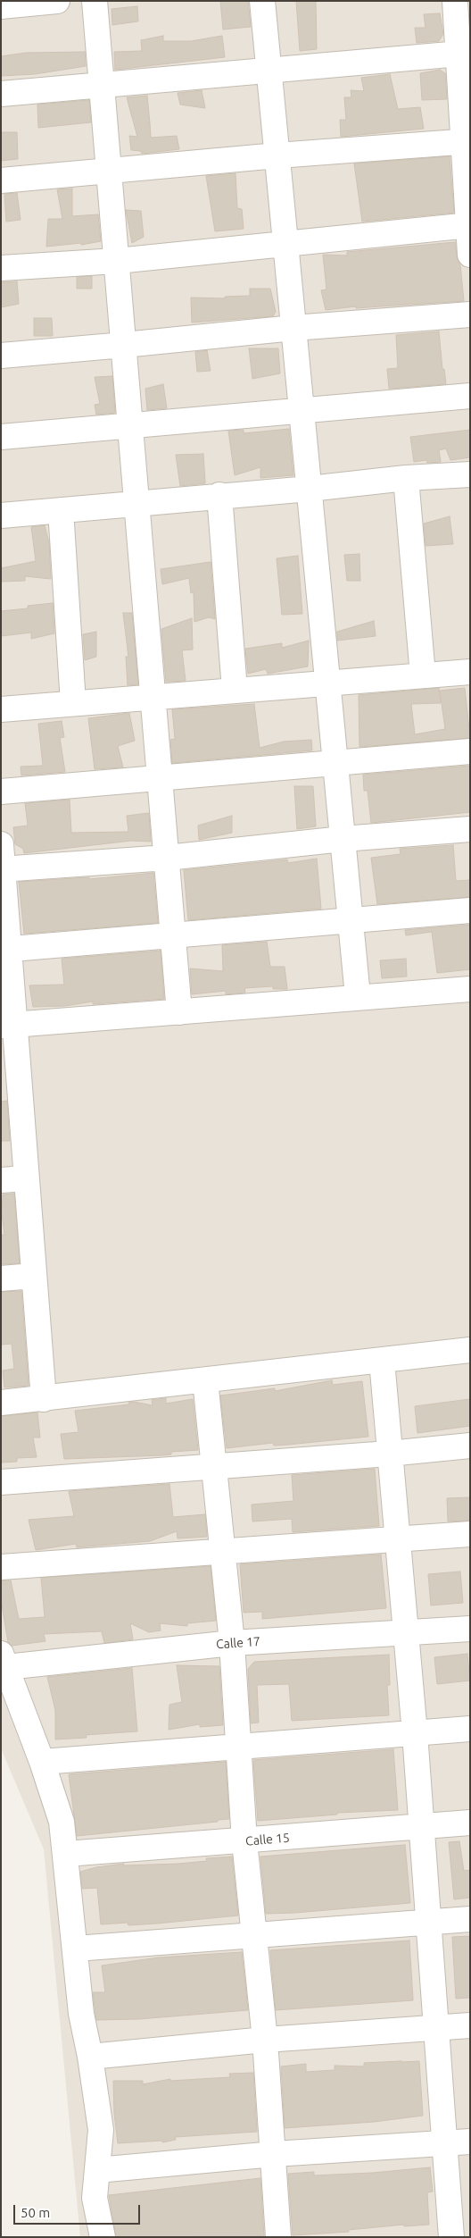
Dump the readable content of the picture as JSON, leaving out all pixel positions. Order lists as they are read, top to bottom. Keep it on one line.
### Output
{"streets":{"street":["Calle 17","Calle 15"]},"scale_bar":"50 m"}
